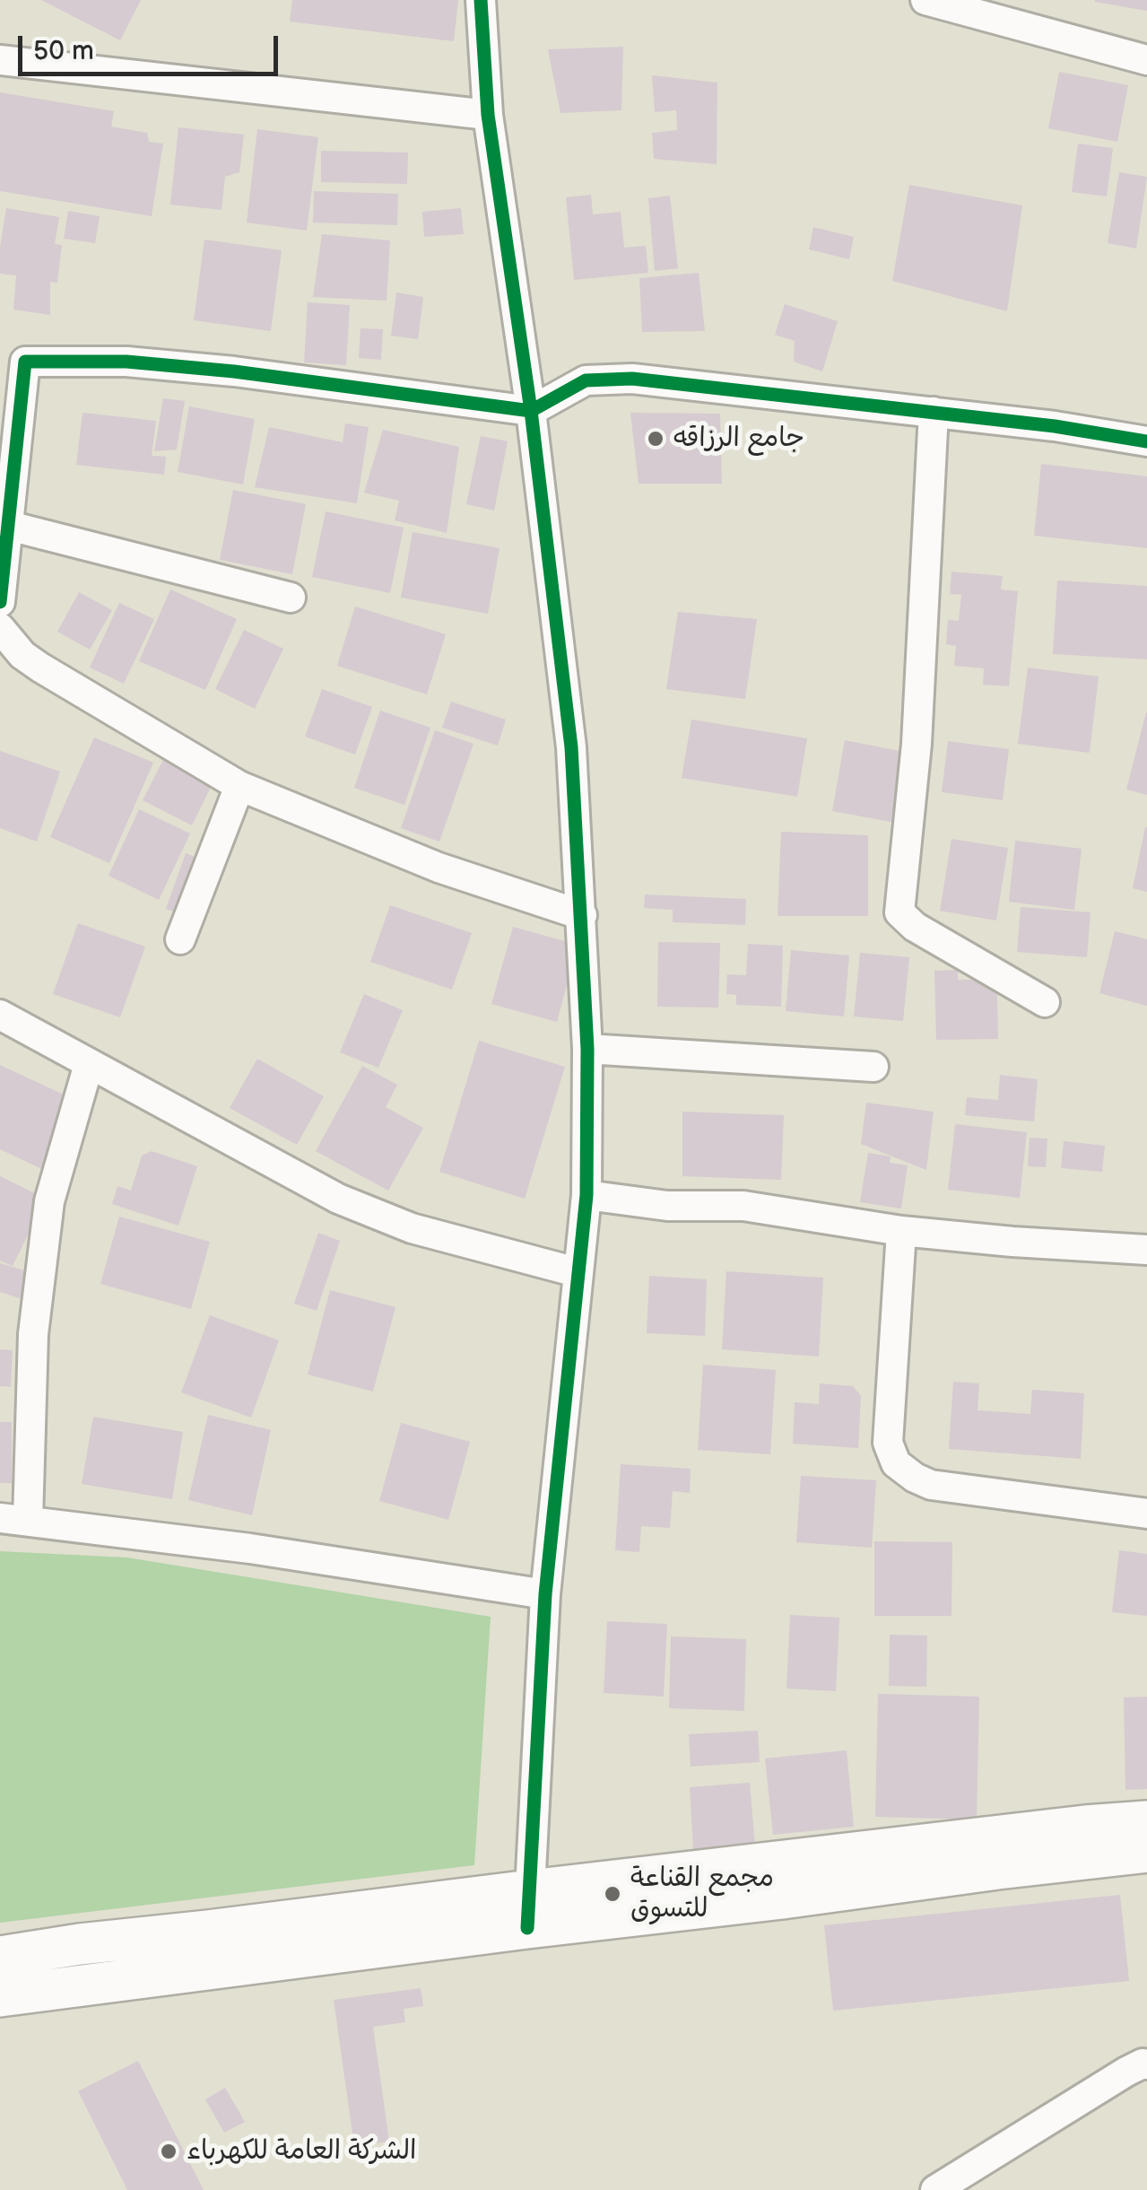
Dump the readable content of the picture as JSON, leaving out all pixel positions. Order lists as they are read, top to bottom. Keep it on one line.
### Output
{"places":["جامع الرزاقه","مجمع القناعة للتسوق","الشركة العامة للكهرباء"],"scale_bar":"50 m"}
